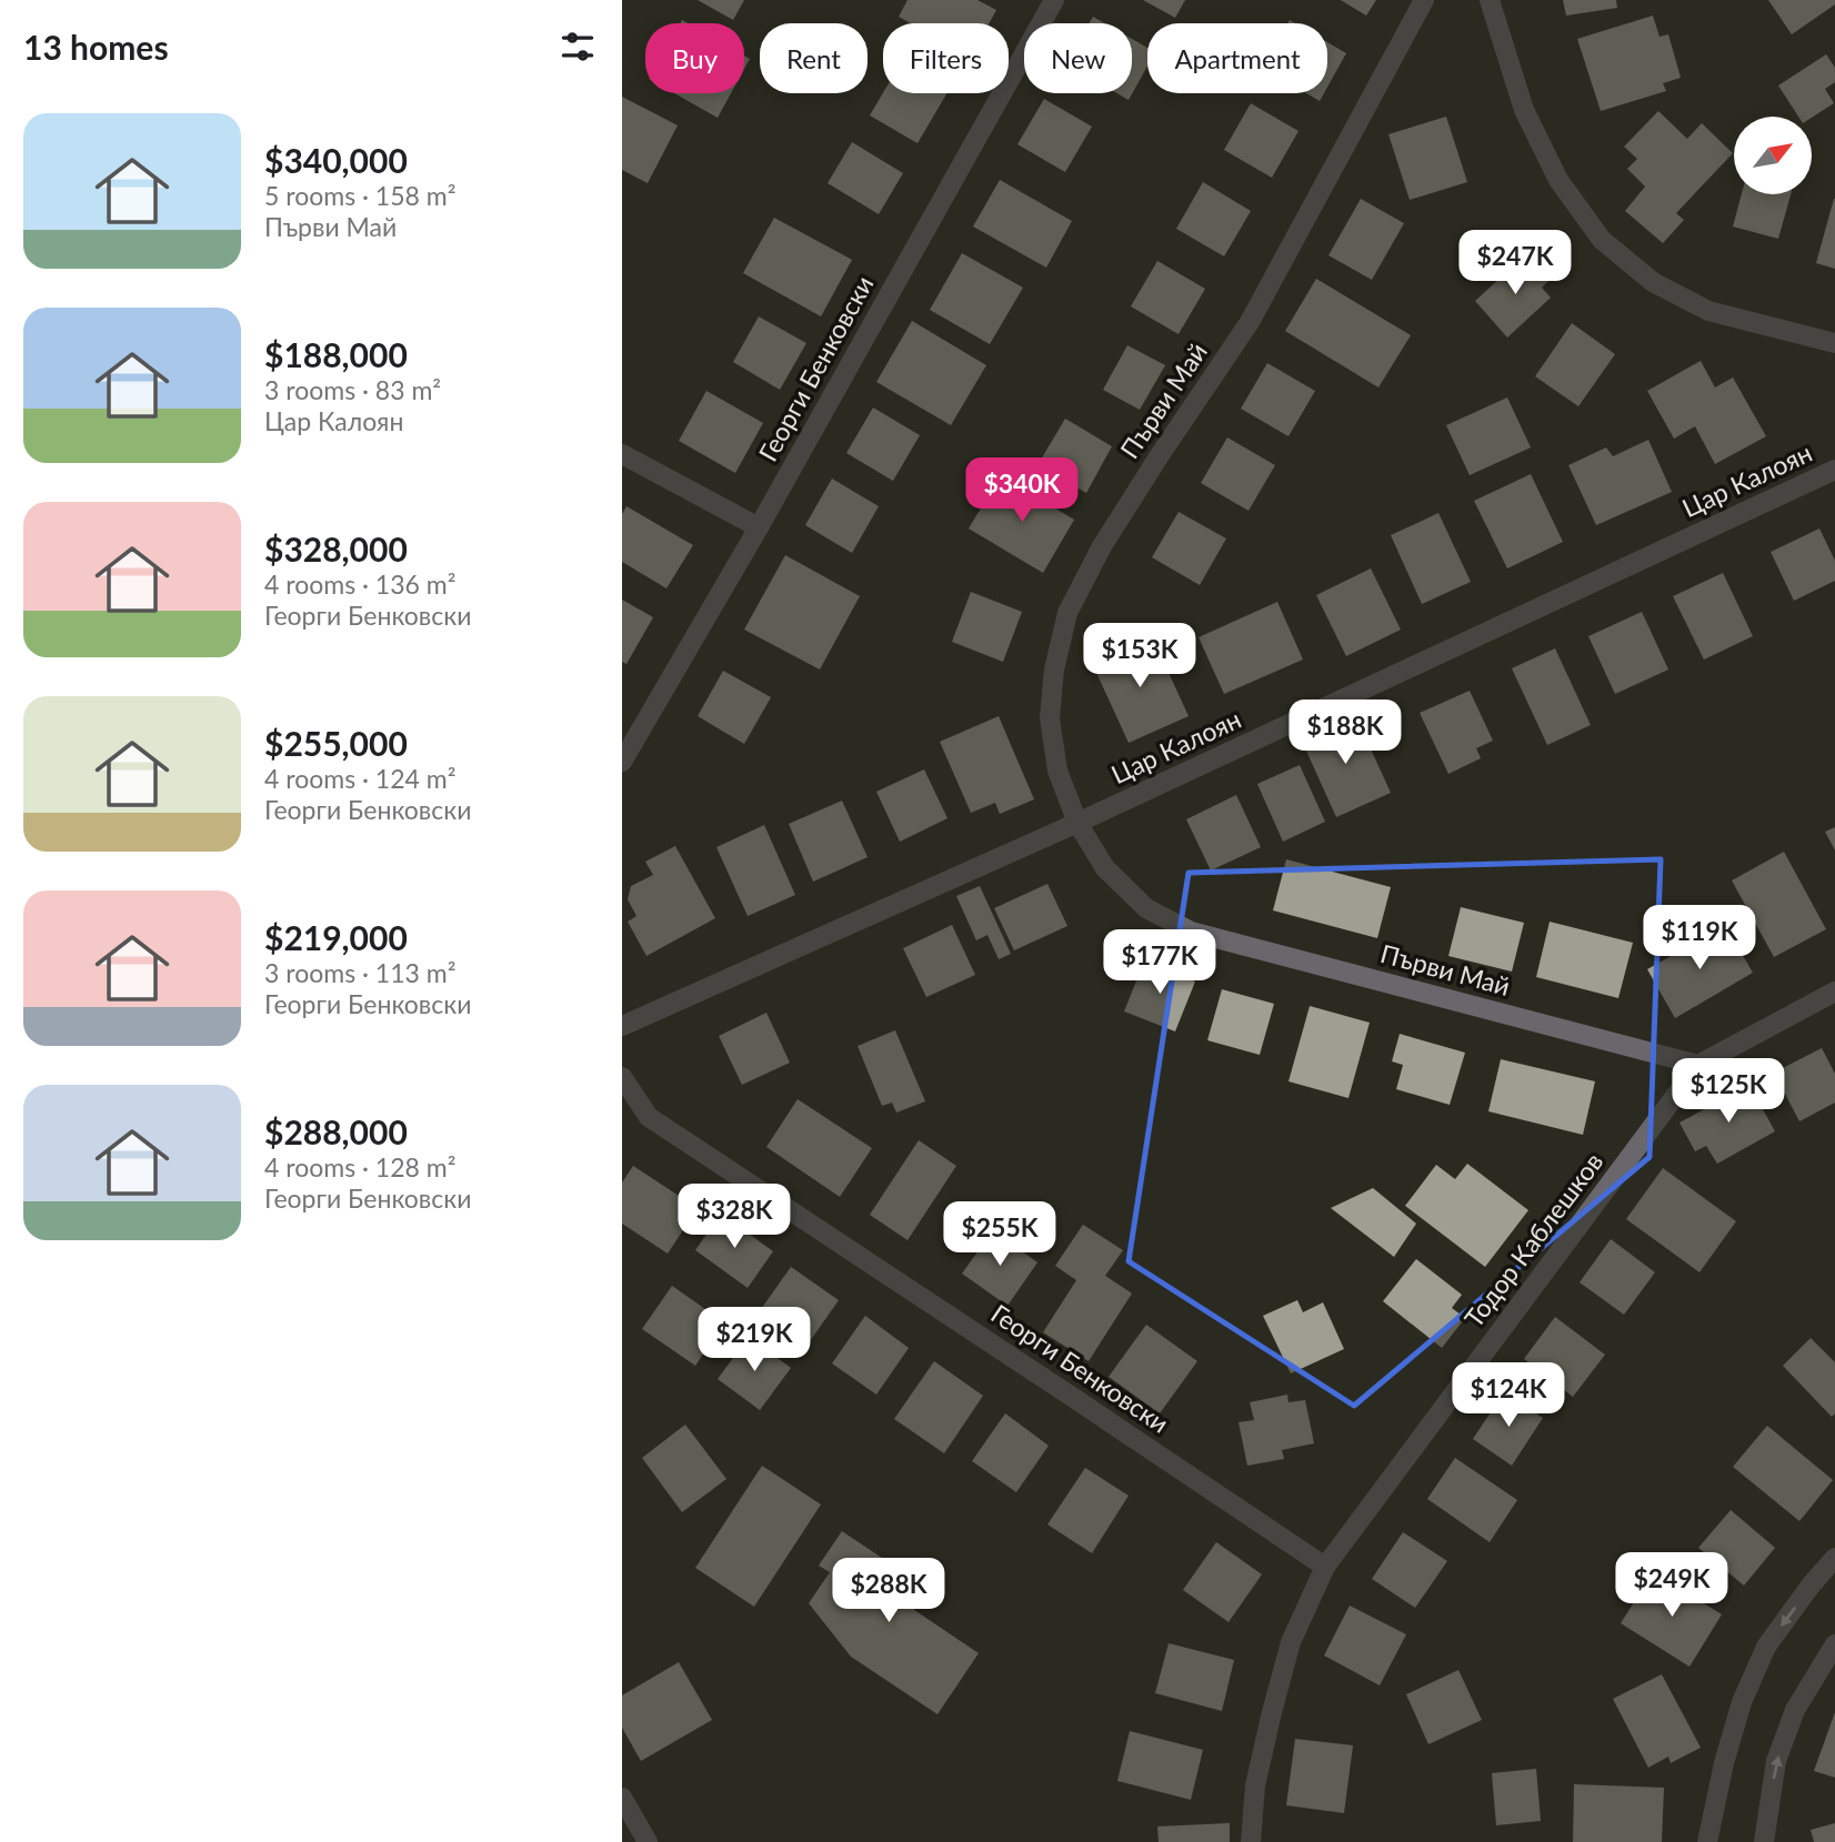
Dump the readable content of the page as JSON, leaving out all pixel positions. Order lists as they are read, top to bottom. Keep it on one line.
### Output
{"streets":{"street":["Георги Бенковски","Първи Май","Цар Калоян","Тодор Каблешков"]},"crossings":[["Георги Бенковски","Тодор Каблешков"],["Първи Май","Цар Калоян"],["Първи Май","Тодор Каблешков"]],"north":"top right","page":{"heading":"13 homes","chip":["Buy","Rent","Filters","New","Apartment"],"list":[{"name":"$340,000","note":"5 rooms · 158 m² · Първи Май"},{"name":"$188,000","note":"3 rooms · 83 m² · Цар Калоян"},{"name":"$328,000","note":"4 rooms · 136 m² · Георги Бенковски"},{"name":"$255,000","note":"4 rooms · 124 m² · Георги Бенковски"},{"name":"$219,000","note":"3 rooms · 113 m² · Георги Бенковски"},{"name":"$288,000","note":"4 rooms · 128 m² · Георги Бенковски"}],"price":["$247K","$340K","$153K","$188K","$119K","$177K","$125K","$328K","$255K","$219K","$124K","$249K","$288K"]}}
